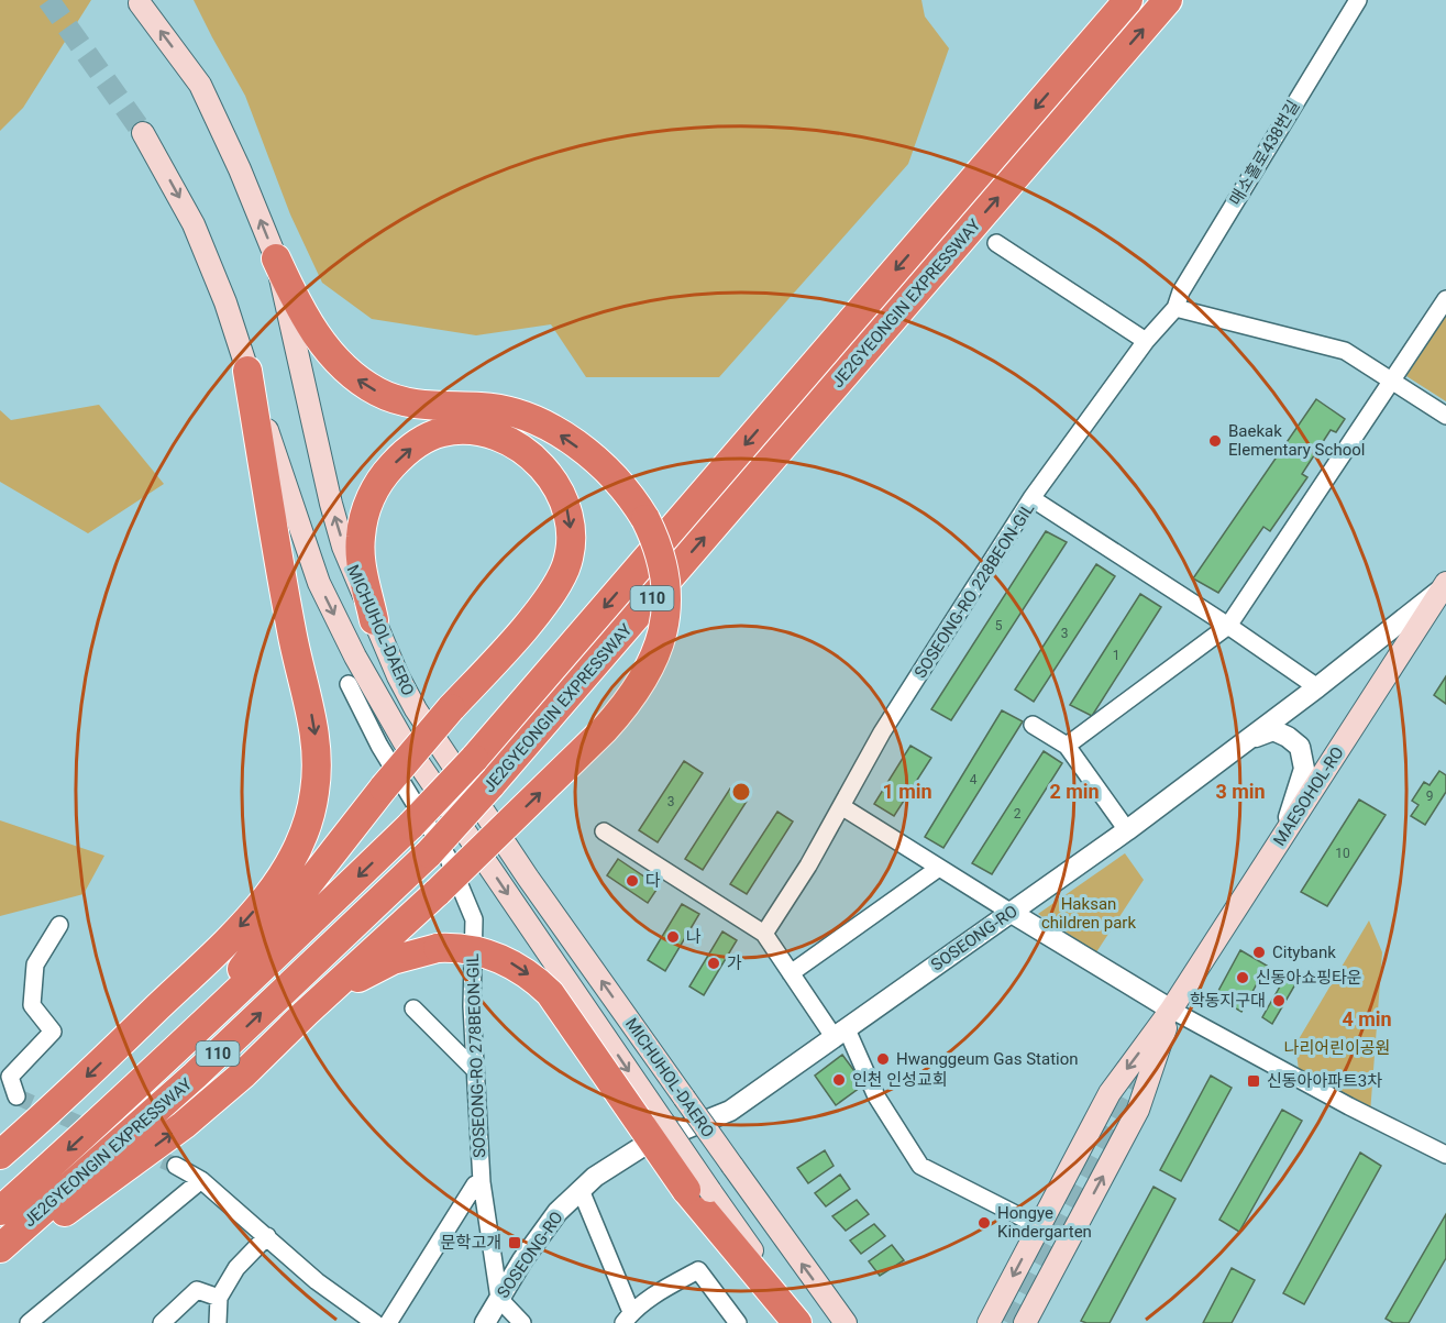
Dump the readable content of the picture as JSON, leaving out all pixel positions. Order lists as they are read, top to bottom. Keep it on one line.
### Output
{"streets":{"highway":["JE2GYEONGIN EXPRESSWAY","110"],"main road":["MICHUHOL-DAERO","MAESOHOL-RO"],"street":["매소홀로438번길","SOSEONG-RO 228BEON-GIL","SOSEONG-RO","SOSEONG-RO 278BEON-GIL"]},"crossings":[["SOSEONG-RO 228BEON-GIL","SOSEONG-RO"],["MAESOHOL-RO","SOSEONG-RO"],["SOSEONG-RO","SOSEONG-RO 278BEON-GIL"]],"parks":["Haksan children park","나리어린이공원"],"places":{"other":["Baekak Elementary School","다","나","Citybank","가","신동아쇼핑타운","학동지구대","Hwanggeum Gas Station","인천 인성교회","Hongye Kindergarten"],"transit":["신동아아파트3차","문학고개"]},"house_numbers":["5","3","1","4","9","3","2","10"],"rings":["1 min","2 min","3 min","4 min"]}
